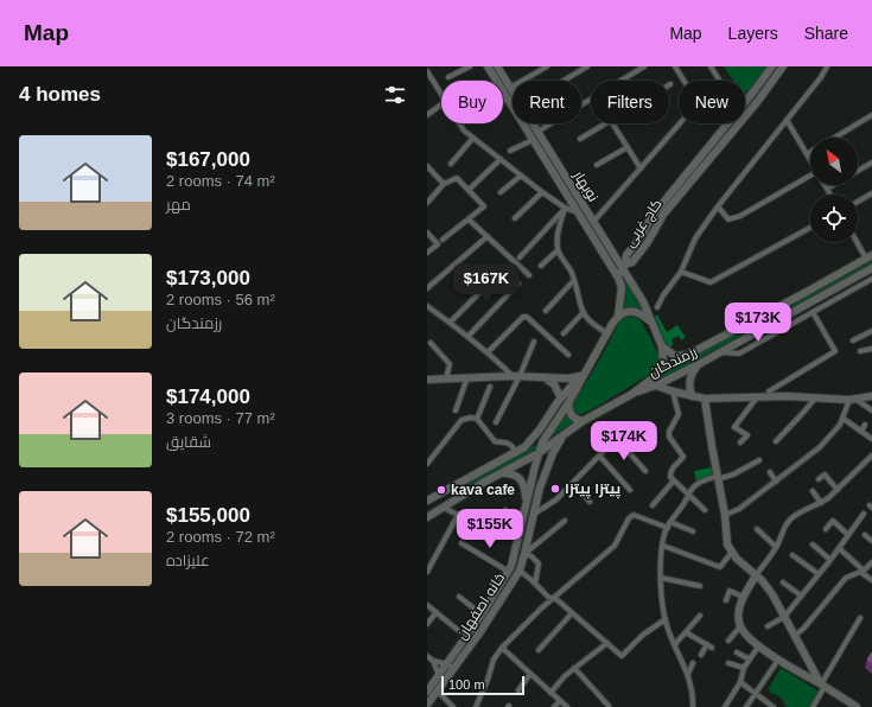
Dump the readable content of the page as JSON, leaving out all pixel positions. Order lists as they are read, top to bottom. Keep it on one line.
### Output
{"streets":{"main road":["نوبهار","کاج غربی","رزمندگان","خانه اصفهان"]},"crossings":[["نوبهار","کاج غربی"],["نوبهار","رزمندگان"],["نوبهار","خانه اصفهان"]],"places":["پیتزا پیتزا","kava cafe"],"scale_bar":"100 m","north":"top left","page":{"header":"Map","nav":["Map","Layers","Share"],"heading":"4 homes","chip":["Buy","Rent","Filters","New"],"list":[{"name":"$167,000","note":"2 rooms · 74 m² · مهر"},{"name":"$173,000","note":"2 rooms · 56 m² · رزمندگان"},{"name":"$174,000","note":"3 rooms · 77 m² · شقایق"},{"name":"$155,000","note":"2 rooms · 72 m² · علیزاده"}],"price":["$167K","$173K","$174K","$155K"],"scale":"100 m"}}
